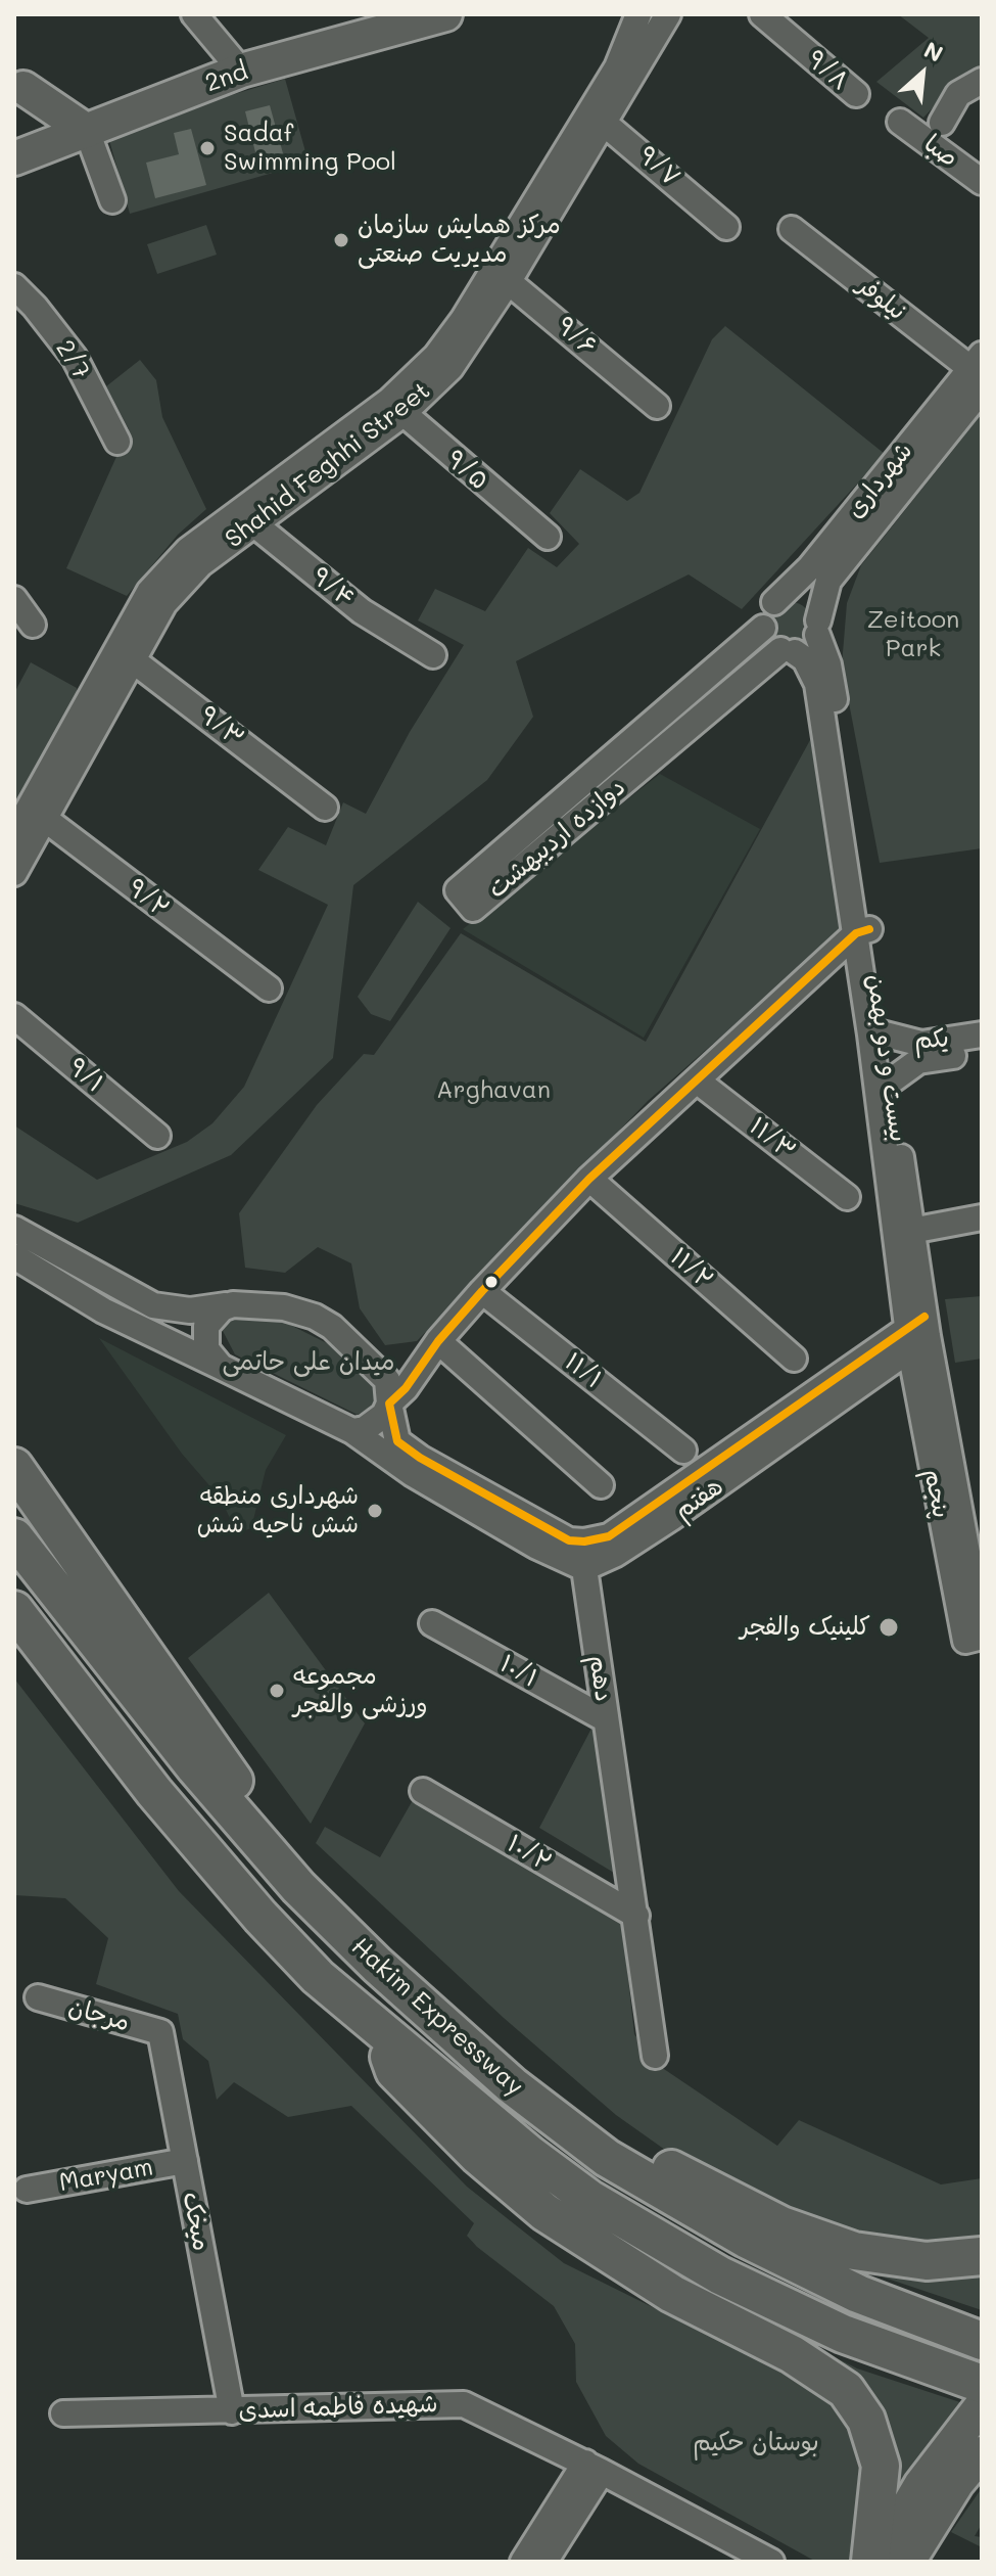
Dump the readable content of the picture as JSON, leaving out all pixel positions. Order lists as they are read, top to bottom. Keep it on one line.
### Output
{"streets":{"highway":["Hakim Expressway"],"main road":["2nd"],"street":["۹/۸","صبا","۹/۷","نیلوفر","۹/۶","2/7","Shahid Feghhi Street","۹/۵","شهرداری","۹/۴","۹/۳","دوازده اردیبهشت","۹/۲","یکم","بیست و دو بهمن","۹/۱","۱۱/۳","۱۱/۲","۱۱/۱","پنجم","هفتم","۱۰/۱","دهم","۱۰/۲","مرجان","Maryam","میخک","شهیده فاطمه اسدی"]},"crossings":[["۹/۷","Shahid Feghhi Street"],["نیلوفر","شهرداری"],["۹/۶","Shahid Feghhi Street"],["Shahid Feghhi Street","۹/۵"],["Shahid Feghhi Street","۹/۴"],["Shahid Feghhi Street","۹/۳"],["Shahid Feghhi Street","۹/۲"],["شهرداری","دوازده اردیبهشت"],["شهرداری","بیست و دو بهمن"],["دوازده اردیبهشت","بیست و دو بهمن"],["یکم","بیست و دو بهمن"],["بیست و دو بهمن","پنجم"],["بیست و دو بهمن","هفتم"],["پنجم","هفتم"],["هفتم","دهم"],["۱۰/۱","دهم"],["دهم","۱۰/۲"],["مرجان","میخک"],["Maryam","میخک"],["میخک","شهیده فاطمه اسدی"]],"parks":["Zeitoon Park","Arghavan","میدان علی حاتمی","بوستان حکیم"],"places":["Sadaf Swimming Pool","مرکز همایش سازمان مدیریت صنعتی","شهرداری منطقه شش ناحیه شش","کلینیک والفجر","مجموعه ورزشی والفجر"],"north":"top right"}
